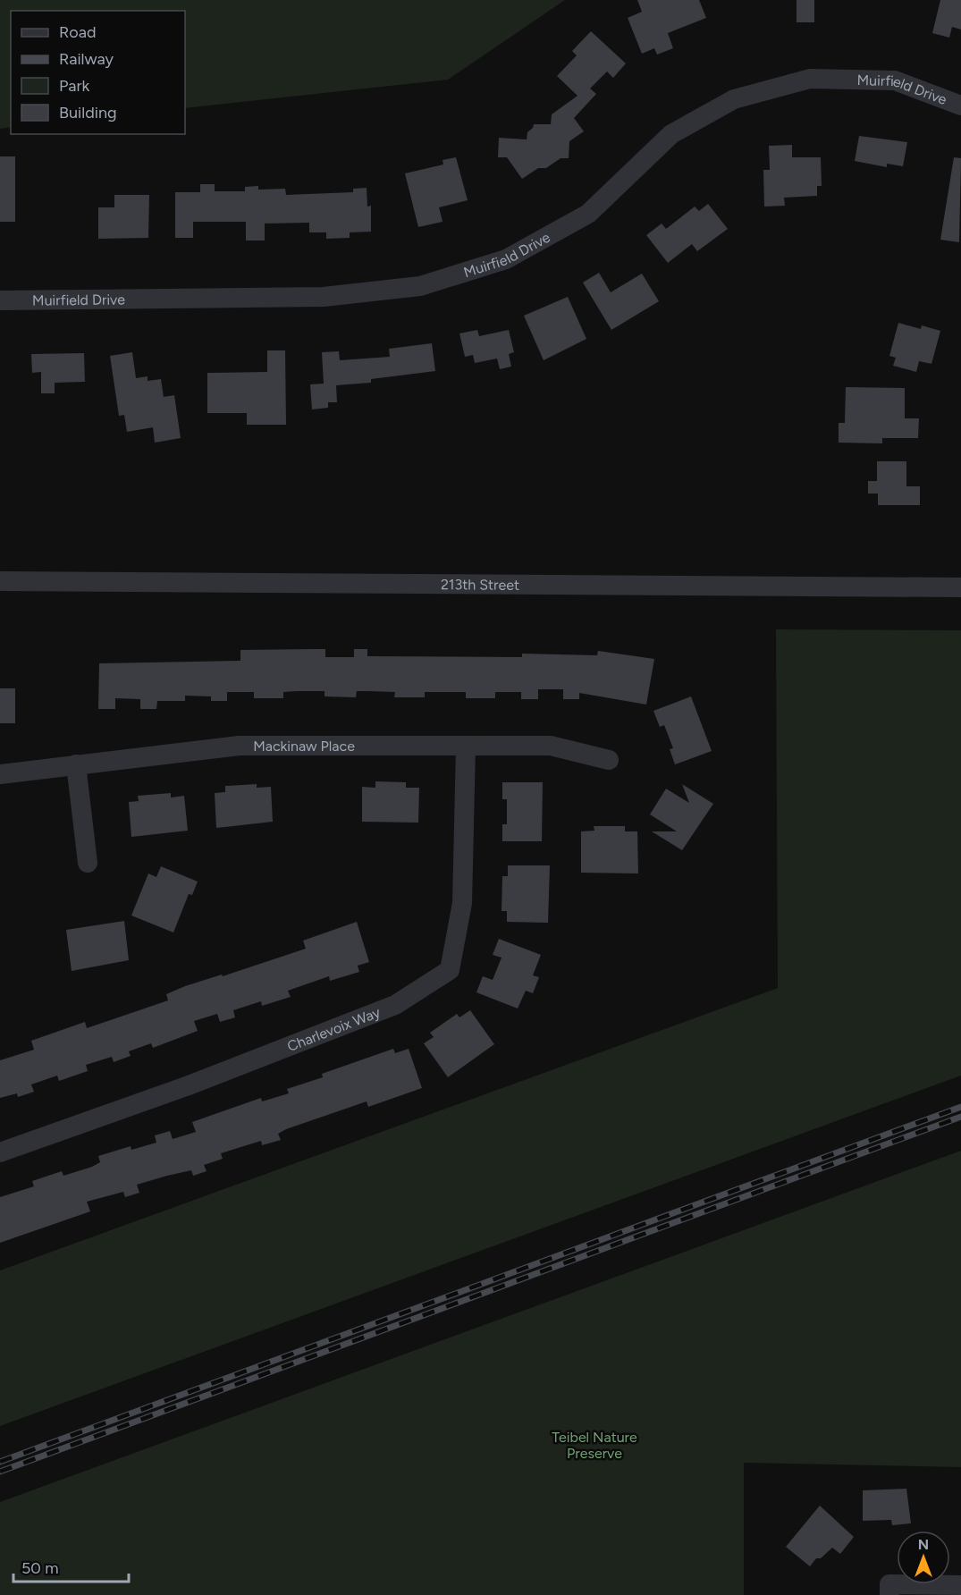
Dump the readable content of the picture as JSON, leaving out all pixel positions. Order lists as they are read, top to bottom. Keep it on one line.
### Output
{"streets":{"street":["Muirfield Drive","213th Street","Mackinaw Place","Charlevoix Way"]},"crossings":[["Mackinaw Place","Charlevoix Way"]],"parks":["Teibel Nature Preserve"],"legend":["Road","Railway","Park","Building"],"scale_bar":"50 m","north":"top"}
